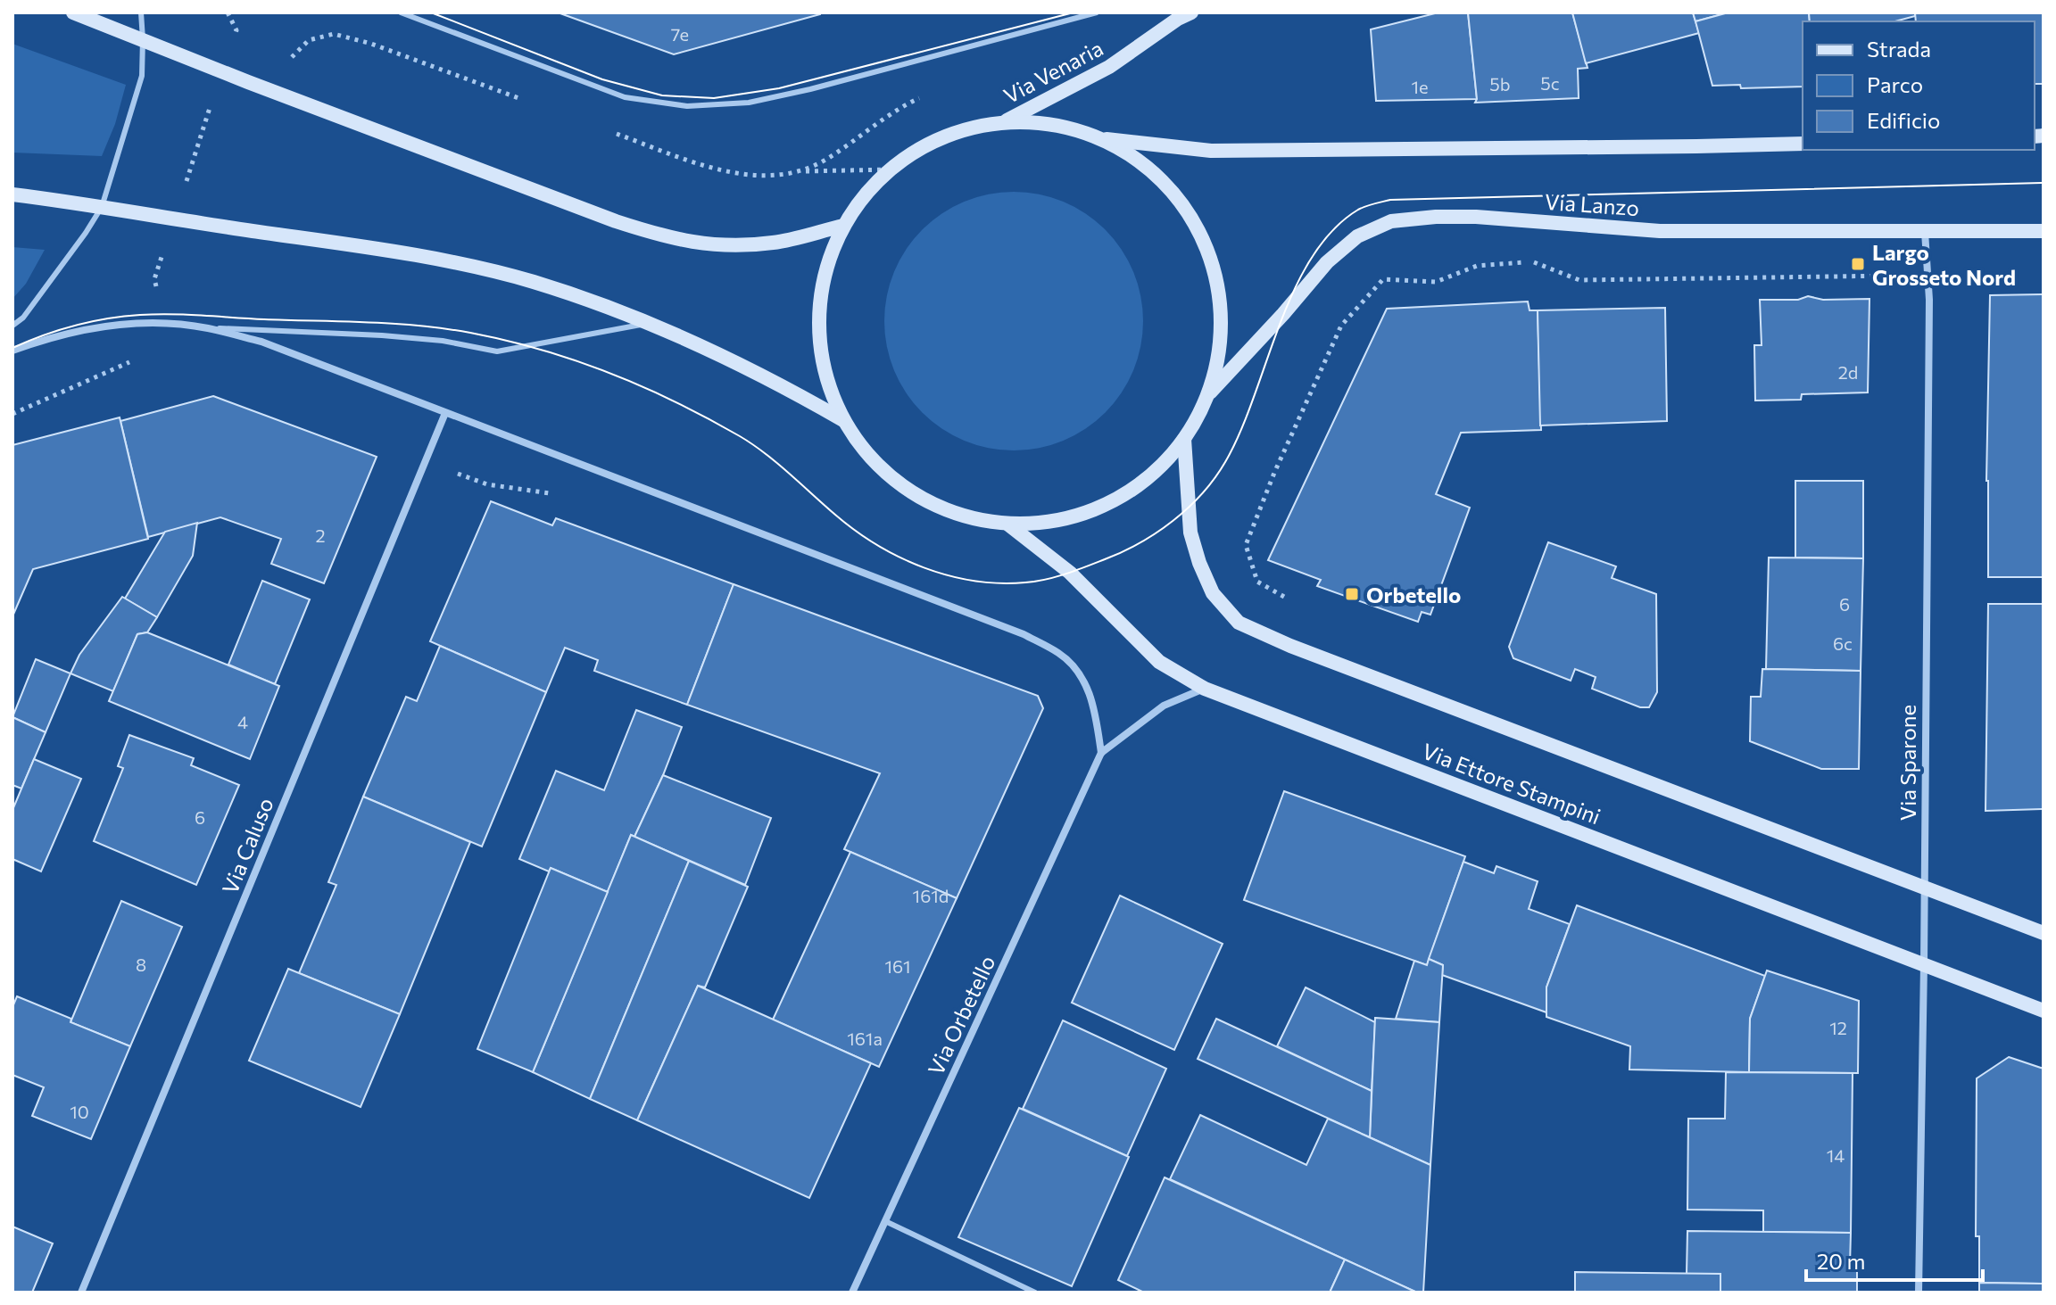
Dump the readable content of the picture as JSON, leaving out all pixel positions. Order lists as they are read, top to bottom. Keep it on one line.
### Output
{"streets":{"main road":["Via Venaria","Via Lanzo","Via Ettore Stampini"],"street":["Via Sparone","Via Caluso","Via Orbetello"]},"crossings":[["Via Lanzo","Via Sparone"],["Via Sparone","Via Ettore Stampini"],["Via Ettore Stampini","Via Orbetello"]],"places":{"transit":["Largo Grosseto Nord","Orbetello"]},"house_numbers":["7e","5c","5b","1e","2d","2","6","6c","4","6","161d","8","161","12","161a","10","14"],"legend":["Strada","Parco","Edificio"],"scale_bar":"20 m"}
